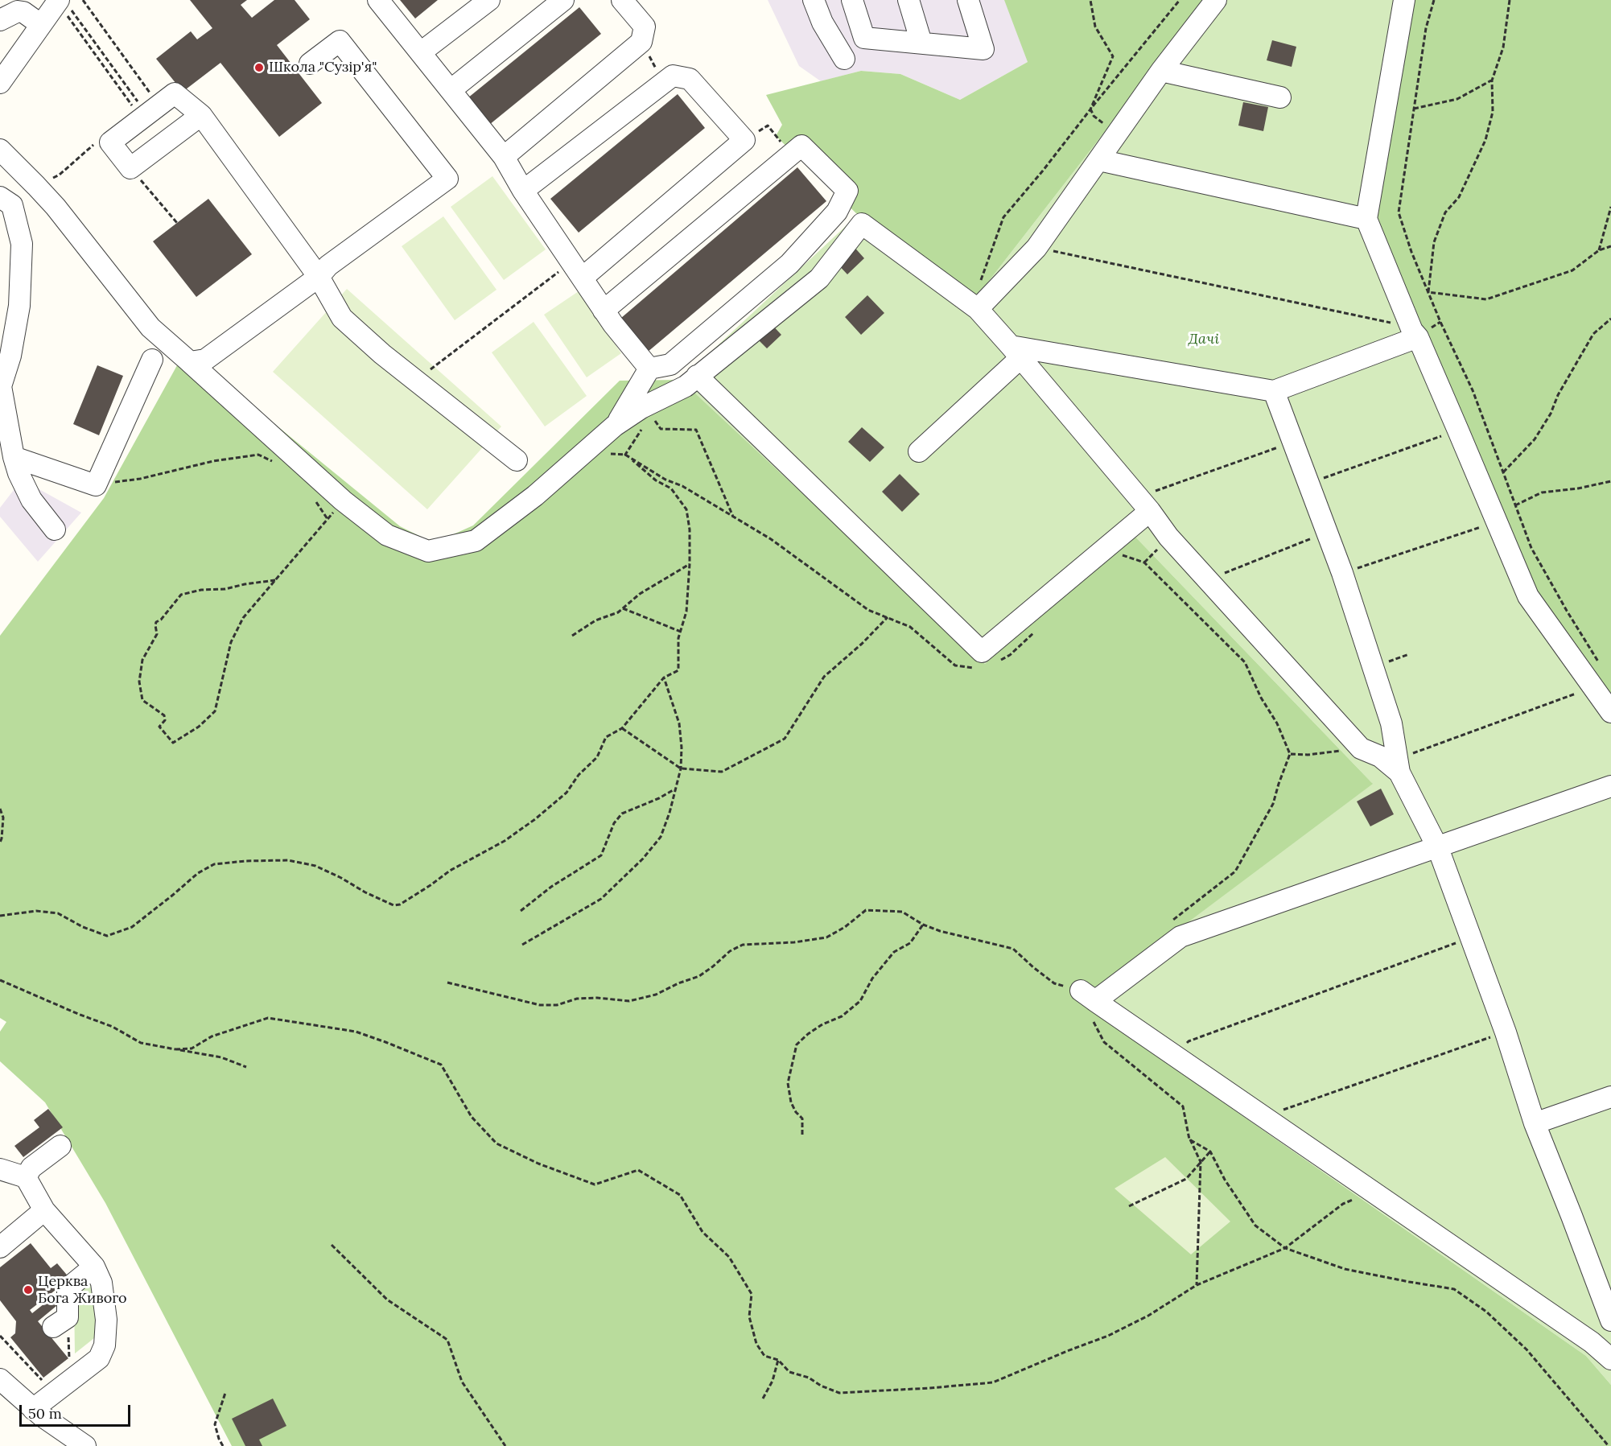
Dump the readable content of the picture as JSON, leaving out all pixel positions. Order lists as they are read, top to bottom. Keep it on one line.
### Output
{"parks":["Дачі"],"places":["Школа \"Сузір'я\"","Церква Бога Живого"],"scale_bar":"50 m"}
